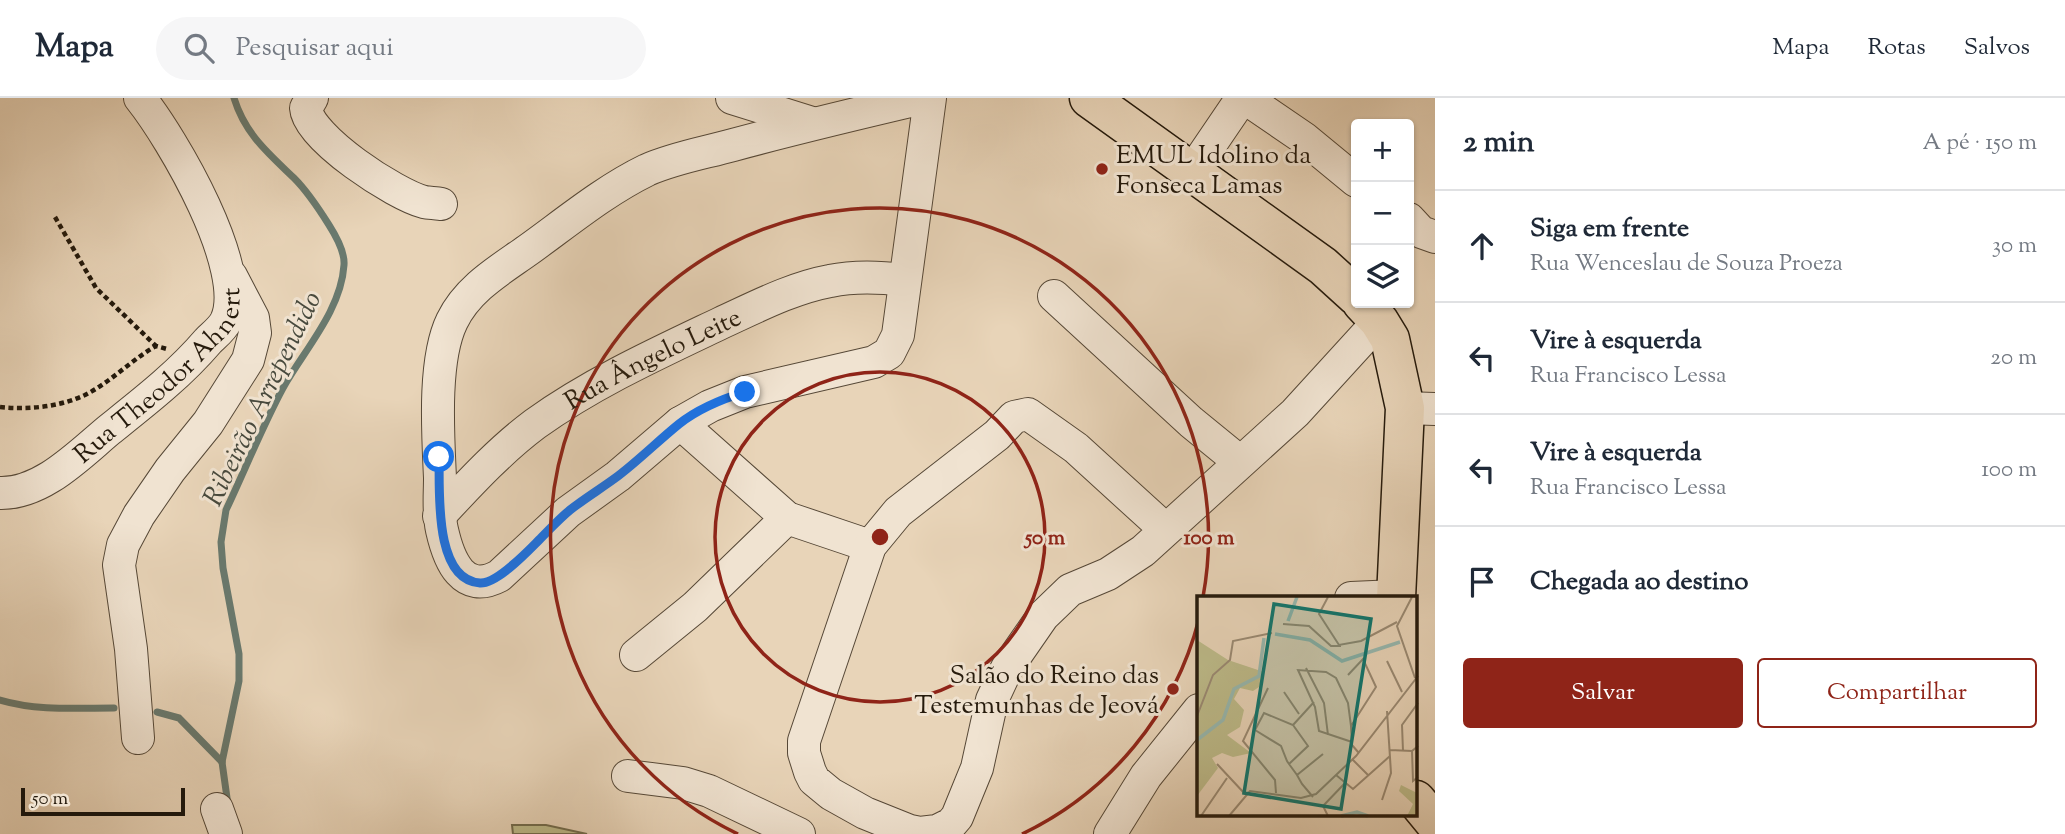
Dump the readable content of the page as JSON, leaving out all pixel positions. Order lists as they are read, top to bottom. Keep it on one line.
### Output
{"streets":{"street":["Rua Ângelo Leite","Rua Theodor Ahnert"]},"water":["Ribeirão Arrependido"],"places":["EMUL Idolino da Fonseca Lamas","Salão do Reino das Testemunhas de Jeová"],"scale_bar":"50 m","page":{"header":"Mapa","search":"Pesquisar aqui","nav":["Mapa","Rotas","Salvos"],"heading":["2 min","A pé · 150 m"],"map_buttons":["+","−"],"list":[["Siga em frente","Rua Wenceslau de Souza Proeza","30 m"],["Vire à esquerda","Rua Francisco Lessa","20 m"],["Vire à esquerda","Rua Francisco Lessa","100 m"],"Chegada ao destino"],"buttons":["Salvar","Compartilhar"],"scale":"50 m"},"rings":["50 m","100 m"]}
